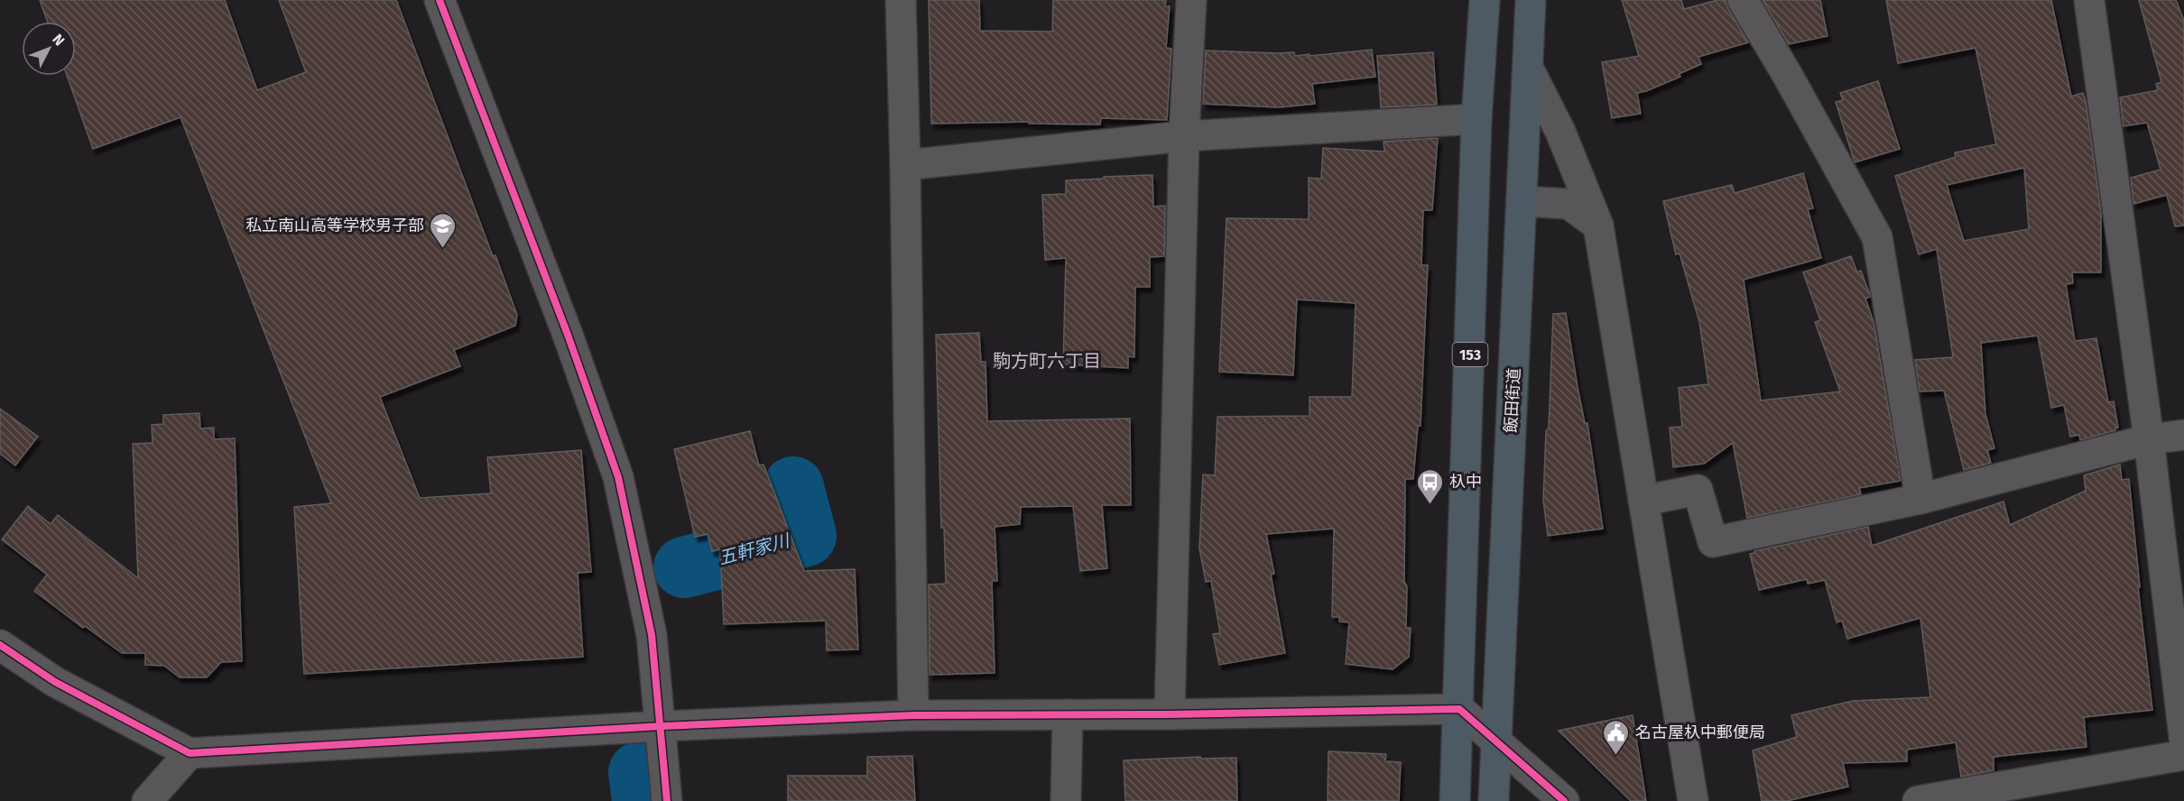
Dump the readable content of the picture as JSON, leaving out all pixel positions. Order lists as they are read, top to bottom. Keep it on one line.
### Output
{"streets":{"highway":["153","飯田街道"]},"districts":["駒方町六丁目"],"water":["五軒家川"],"places":{"school or university":["私立南山高等学校男子部"],"bus stop":["杁中"],"public building":["名古屋杁中郵便局"]},"north":"top right"}
